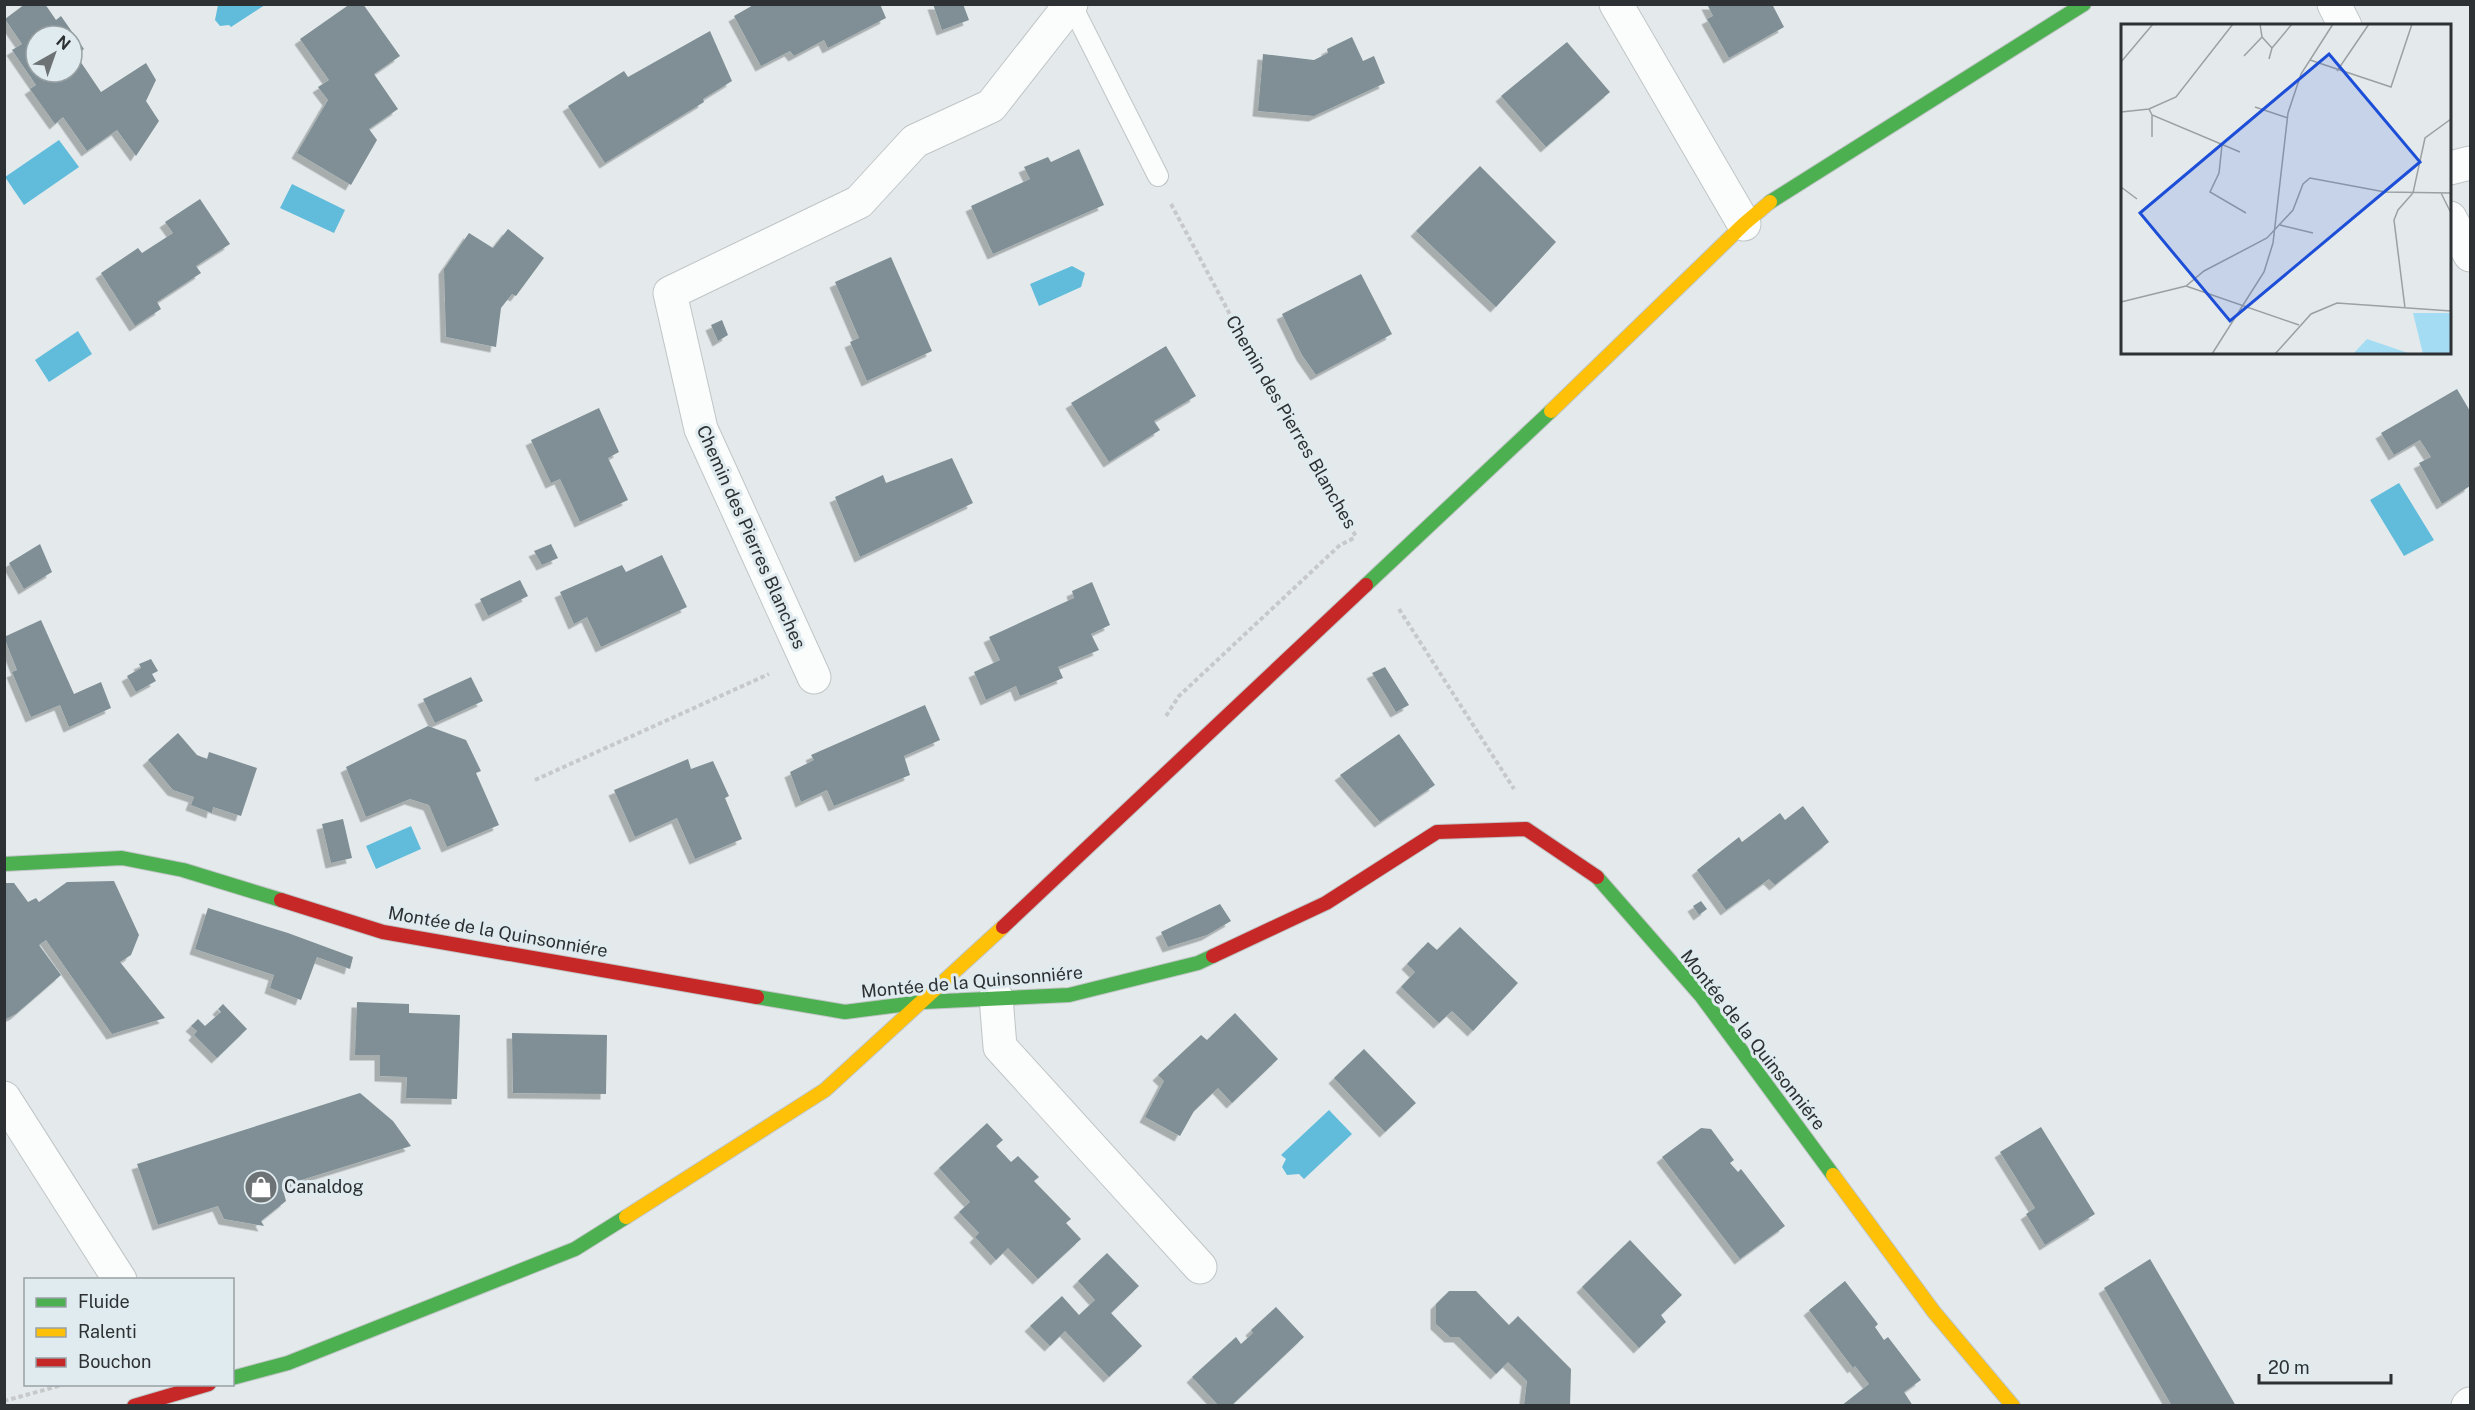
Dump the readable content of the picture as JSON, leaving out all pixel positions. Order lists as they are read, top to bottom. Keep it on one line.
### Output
{"streets":{"main road":["Montée de la Quinsonniére"],"street":["Chemin des Pierres Blanches"]},"crossings":[["Chemin des Pierres Blanches","Montée de la Quinsonniére"]],"places":{"shop":["Canaldog"]},"legend":["Fluide","Ralenti","Bouchon"],"scale_bar":"20 m","north":"top right"}
